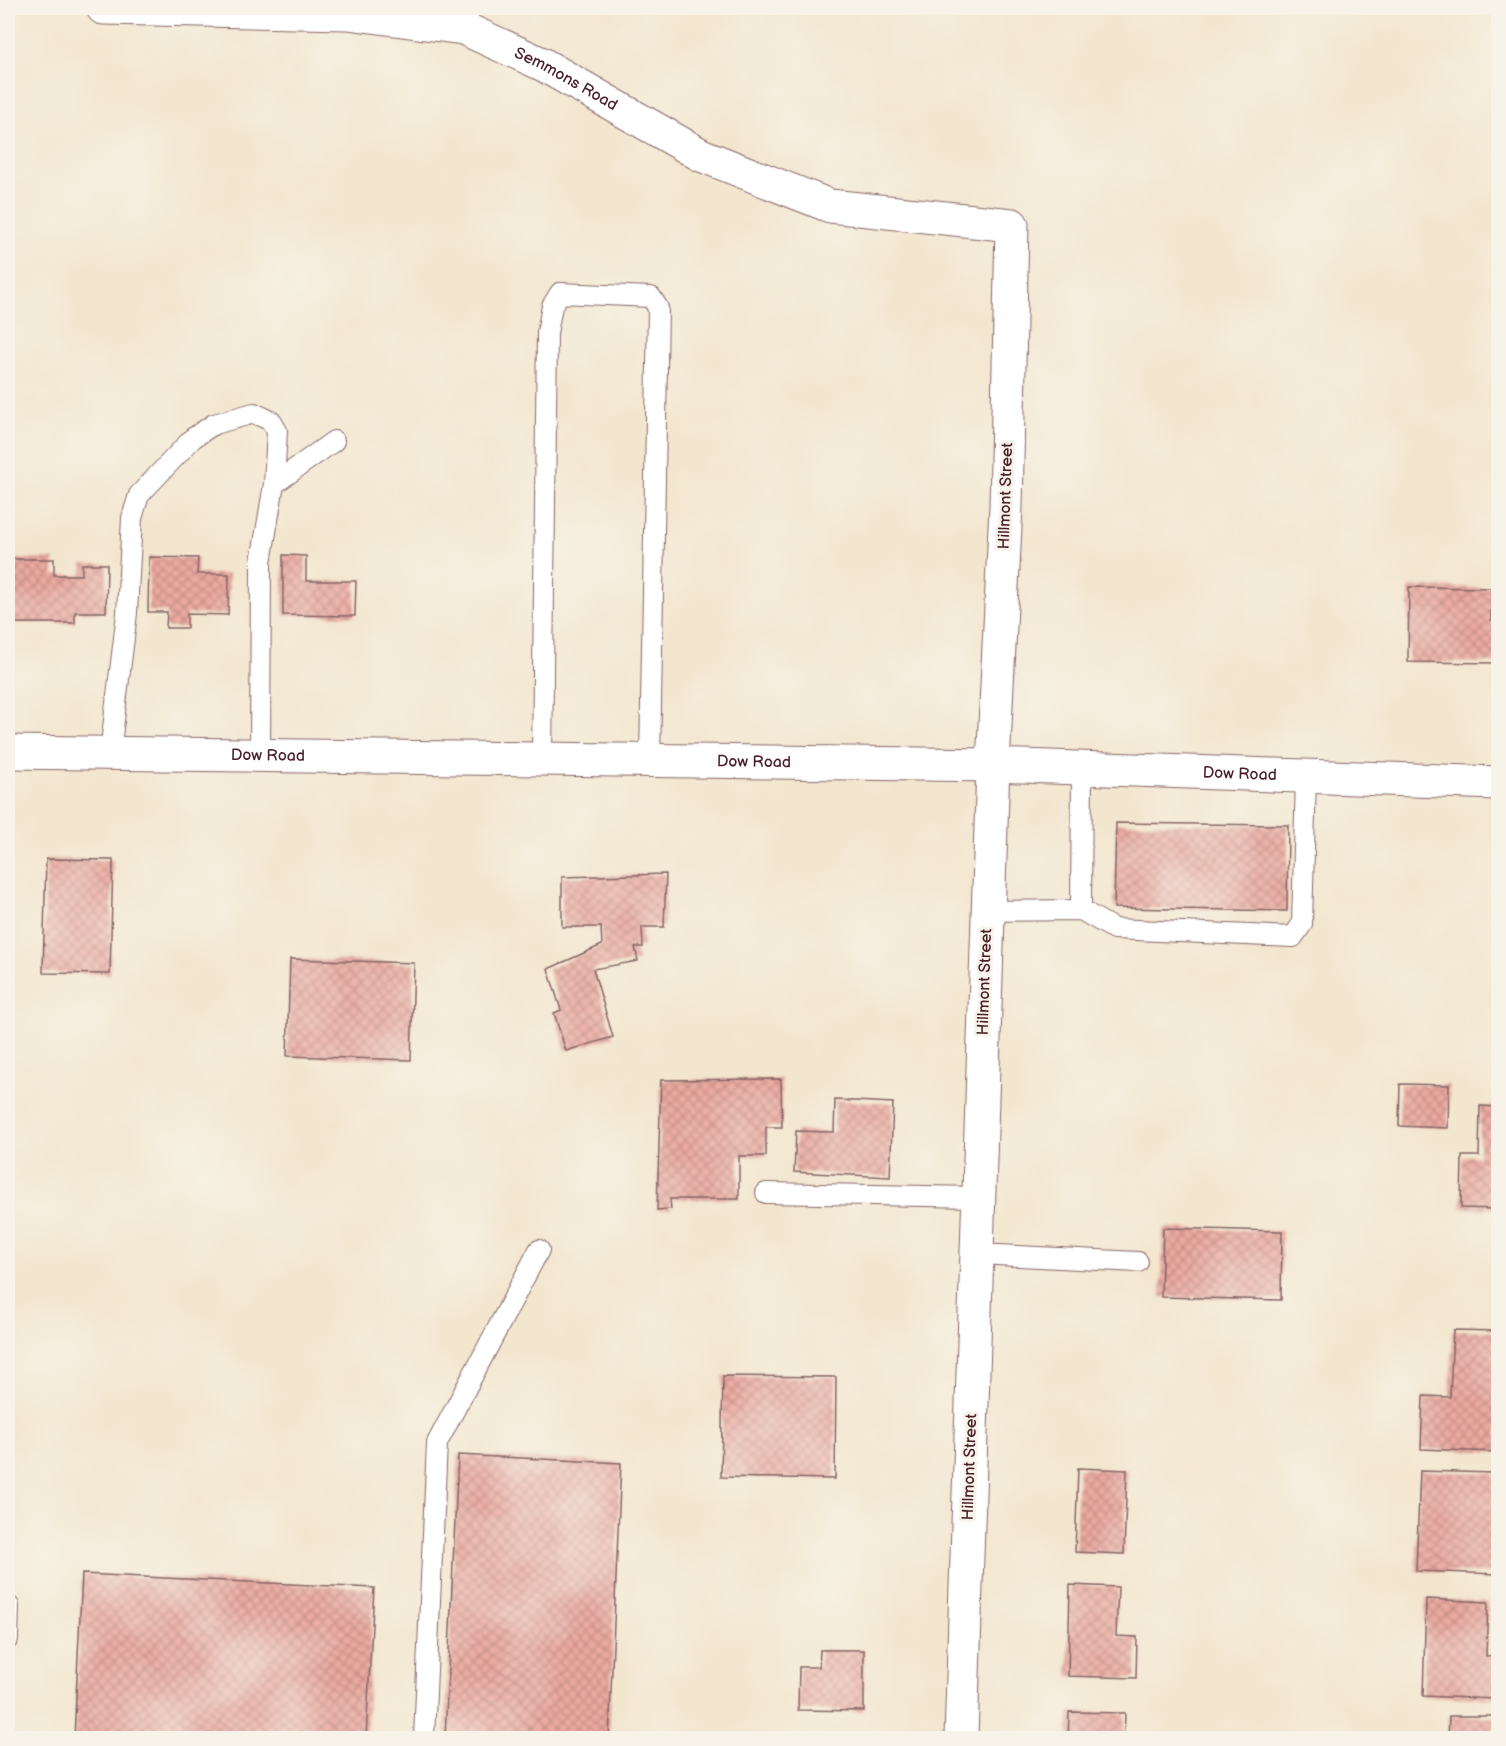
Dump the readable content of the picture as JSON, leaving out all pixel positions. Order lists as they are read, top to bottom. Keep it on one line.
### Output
{"streets":{"street":["Semmons Road","Hillmont Street","Dow Road"]},"crossings":[["Semmons Road","Hillmont Street"],["Hillmont Street","Dow Road"]]}
